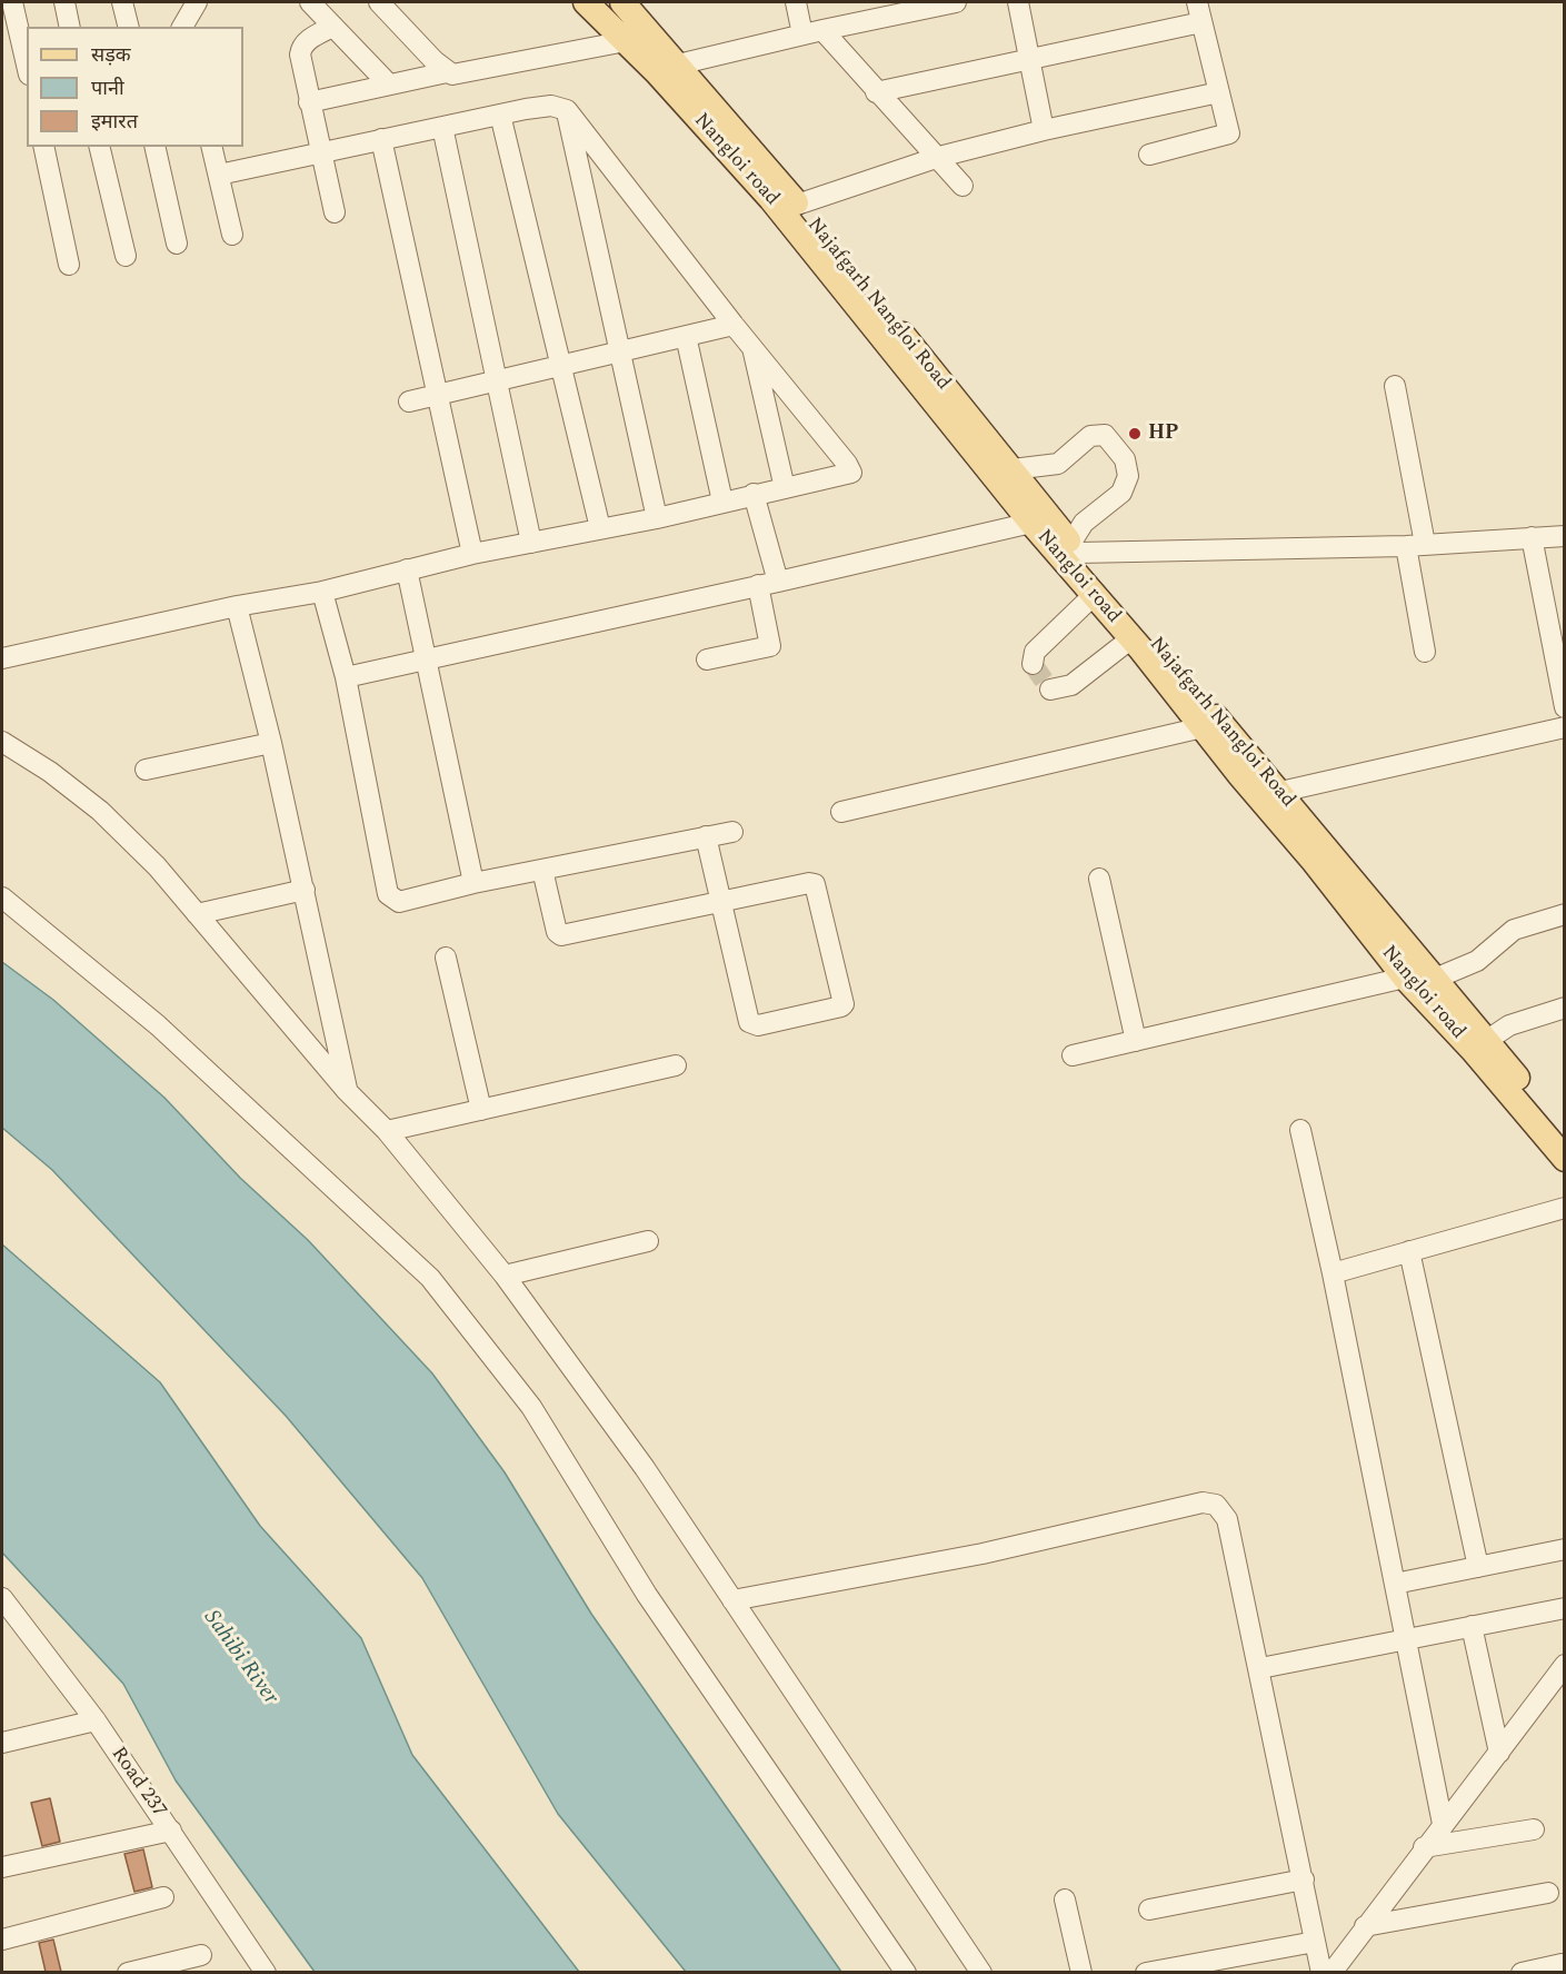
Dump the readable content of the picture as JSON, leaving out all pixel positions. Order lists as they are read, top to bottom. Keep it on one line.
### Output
{"streets":{"main road":["Nangloi road","Najafgarh Nangloi Road"],"street":["Road 237"]},"crossings":[["Nangloi road","Najafgarh Nangloi Road"]],"water":["Sahibi River"],"places":["HP"],"legend":["सड़क","पानी","इमारत"]}
